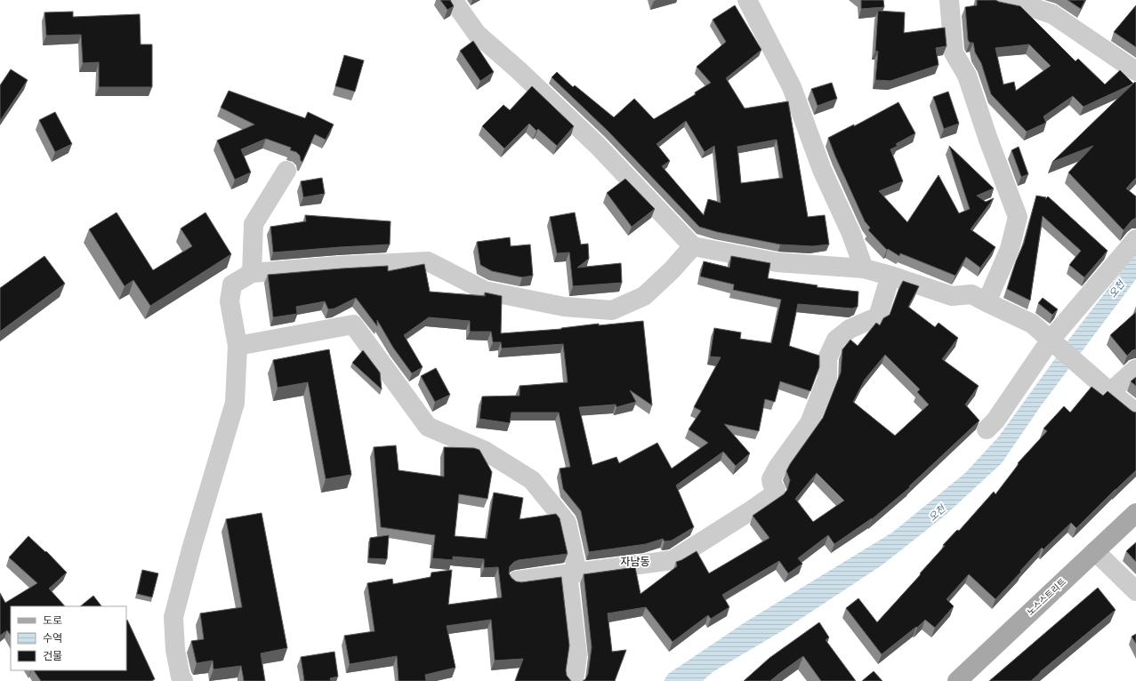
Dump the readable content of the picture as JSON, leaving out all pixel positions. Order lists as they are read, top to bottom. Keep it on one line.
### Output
{"streets":{"main road":["노스스트리트"]},"districts":["자남동"],"water":["오천"],"legend":["도로","수역","건물"]}
